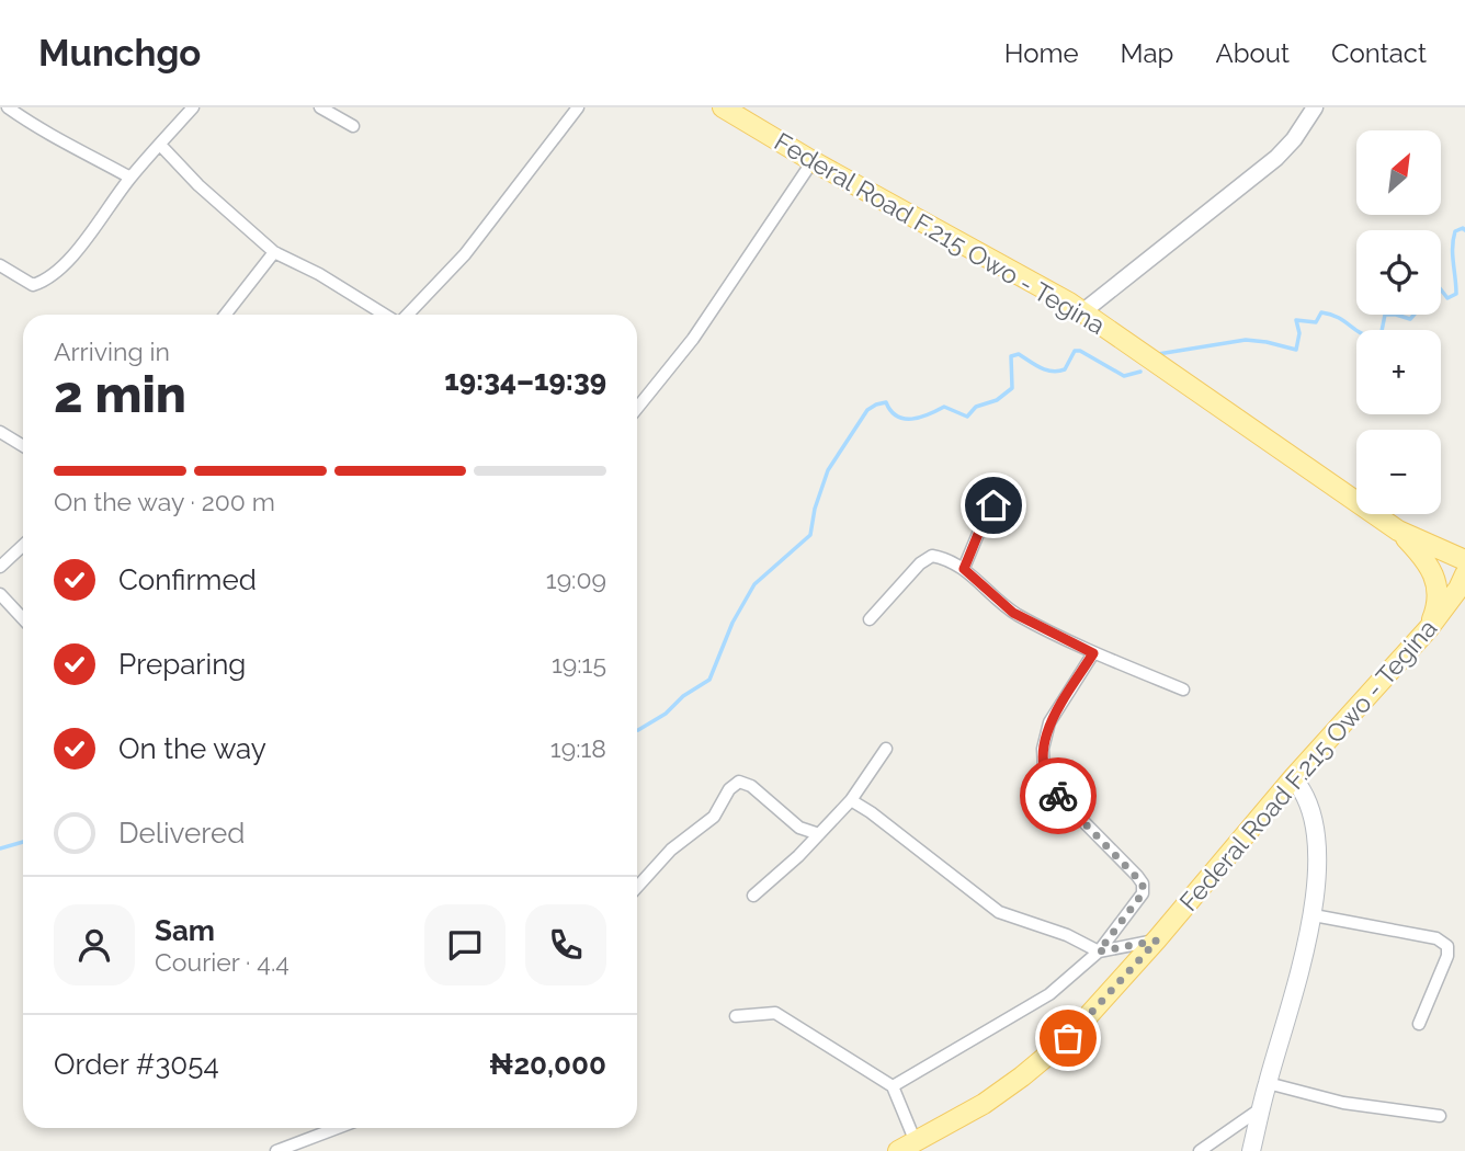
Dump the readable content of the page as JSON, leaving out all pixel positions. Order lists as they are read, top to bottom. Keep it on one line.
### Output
{"streets":{"main road":["Federal Road F.215 Owo - Tegina"]},"north":"top right","page":{"header":"Munchgo","nav":["Home","Map","About","Contact"],"map_buttons":["+","−"],"heading":["2 min","Arriving in","19:34–19:39"],"panel":["Sam","Courier · 4.4","Order #3054","₦20,000"],"bar":"On the way · 200 m","list":[["Confirmed","19:09"],["Preparing","19:15"],["On the way","19:18"],"Delivered"]}}
